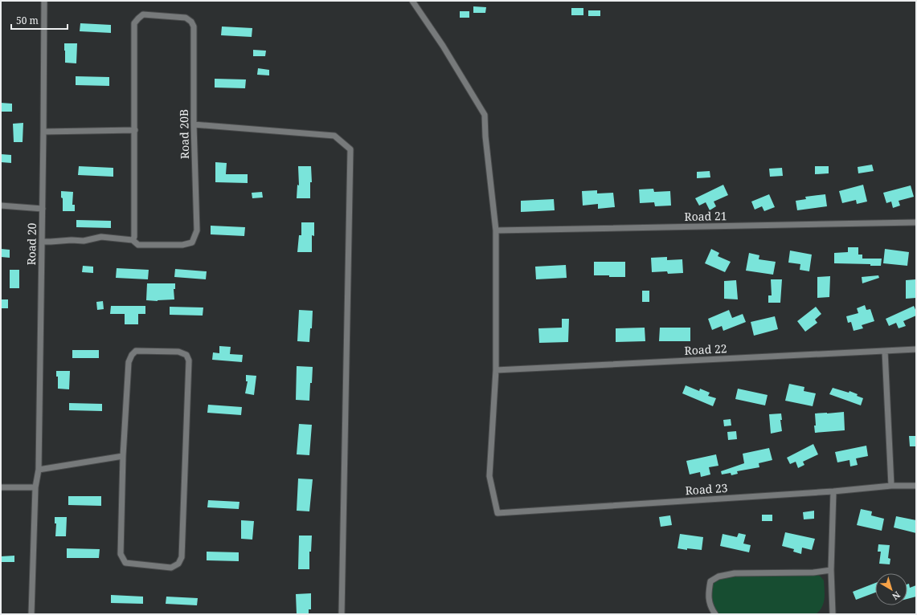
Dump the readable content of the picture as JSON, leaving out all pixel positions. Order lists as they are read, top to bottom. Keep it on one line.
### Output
{"streets":{"street":["Road 20B","Road 21","Road 20","Road 22","Road 23"]},"crossings":[["Road 22","Road 23"]],"scale_bar":"50 m","north":"bottom right"}
